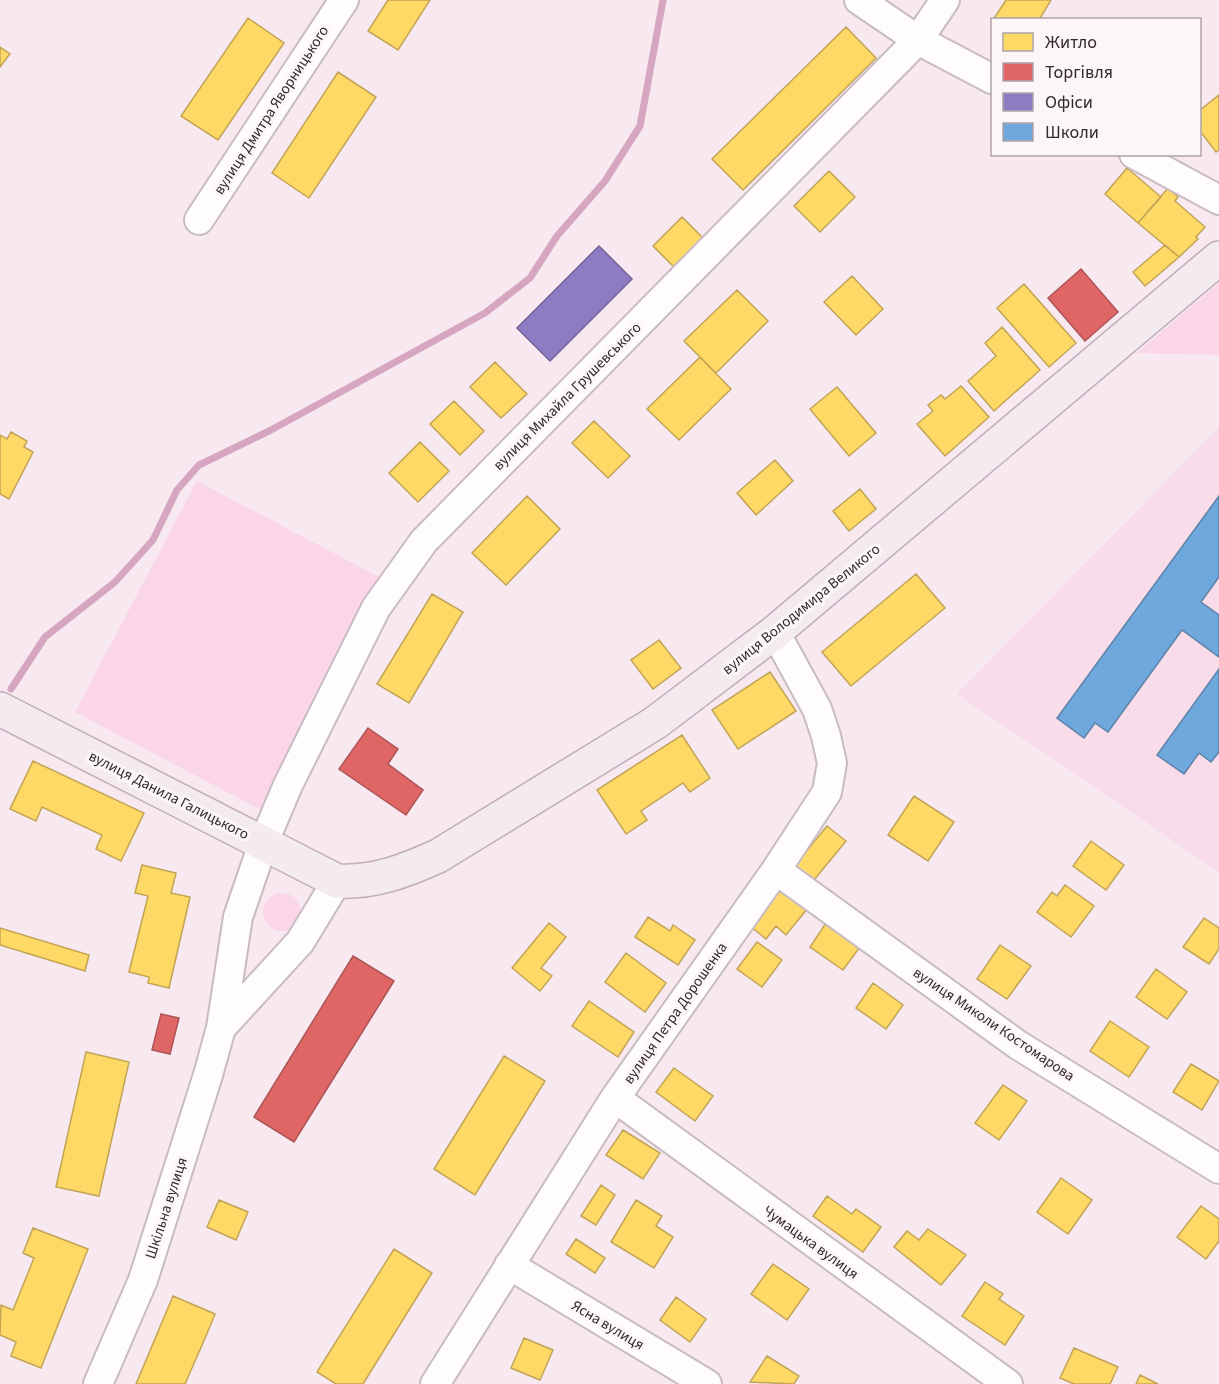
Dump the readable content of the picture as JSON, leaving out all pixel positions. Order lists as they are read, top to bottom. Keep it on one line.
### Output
{"streets":{"main road":["вулиця Володимира Великого","вулиця Данила Галицького"],"street":["вулиця Дмитра Яворницького","вулиця Михайла Грушевського","вулиця Петра Дорошенка","вулиця Миколи Костомарова","Шкільна вулиця","Чумацька вулиця","Ясна вулиця"]},"crossings":[["вулиця Михайла Грушевського","вулиця Данила Галицького"],["вулиця Михайла Грушевського","Шкільна вулиця"],["вулиця Володимира Великого","вулиця Данила Галицького"],["вулиця Володимира Великого","вулиця Петра Дорошенка"],["вулиця Володимира Великого","Шкільна вулиця"],["вулиця Данила Галицького","Шкільна вулиця"],["вулиця Петра Дорошенка","вулиця Миколи Костомарова"],["вулиця Петра Дорошенка","Чумацька вулиця"],["вулиця Петра Дорошенка","Ясна вулиця"]],"legend":["Житло","Торгівля","Офіси","Школи"]}
